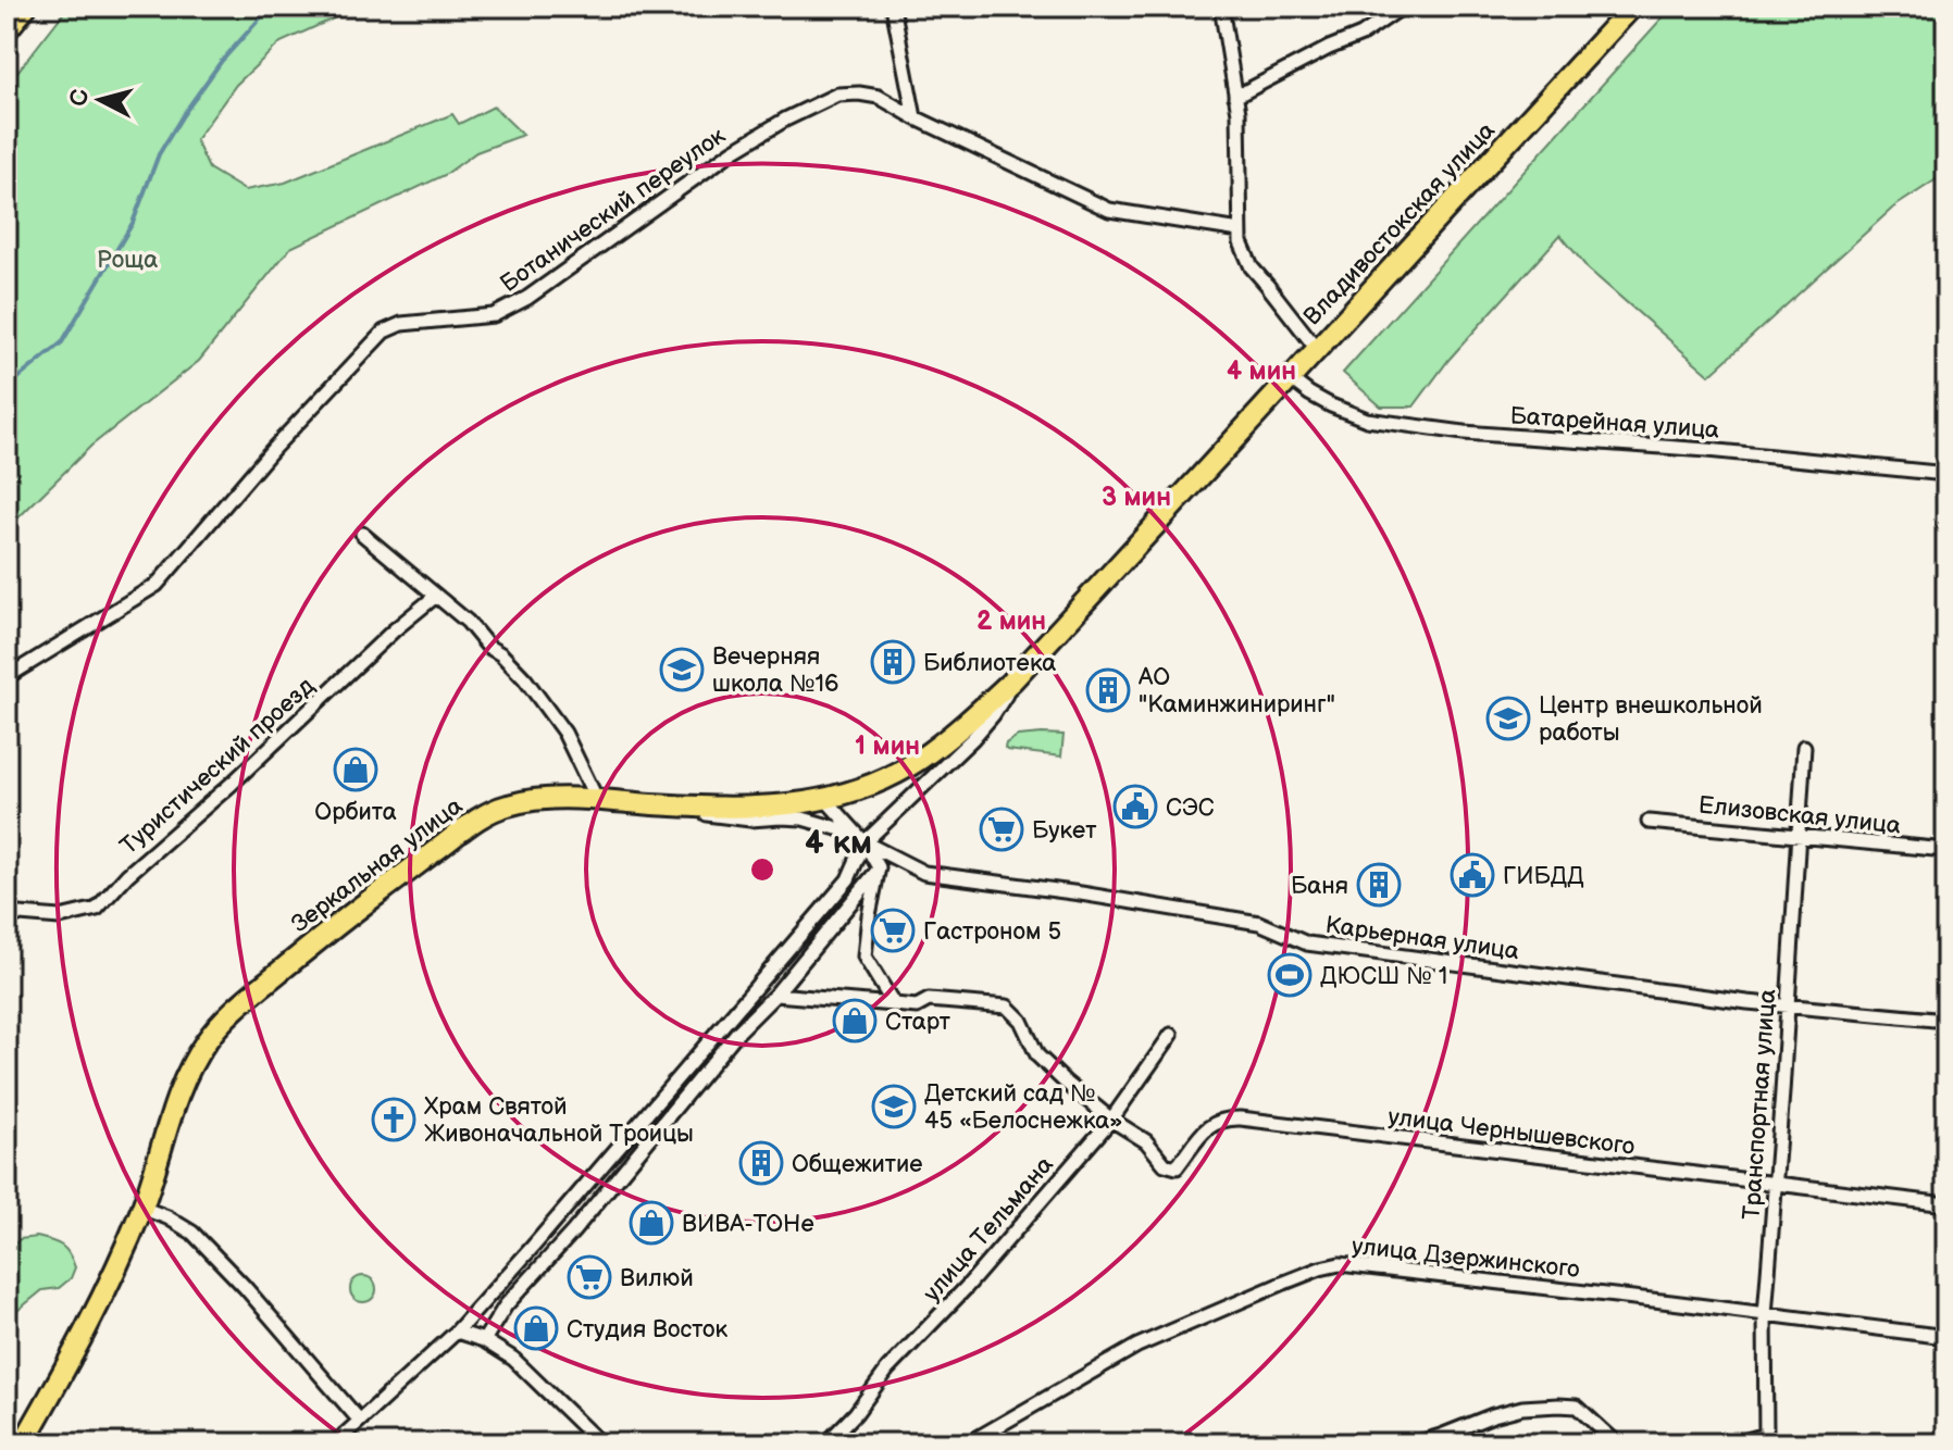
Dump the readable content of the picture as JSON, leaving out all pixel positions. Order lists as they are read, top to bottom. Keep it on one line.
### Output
{"streets":{"main road":["Владивостокская улица","Зеркальная улица"],"street":["Ботанический переулок","Батарейная улица","Туристический проезд","Елизовская улица","Карьерная улица","Транспортная улица","улица Чернышевского","улица Тельмана","улица Дзержинского"]},"crossings":[["Владивостокская улица","Батарейная улица"],["Владивостокская улица","Зеркальная улица"],["Владивостокская улица","Карьерная улица"],["Елизовская улица","Транспортная улица"],["Зеркальная улица","Карьерная улица"],["Карьерная улица","Транспортная улица"],["Транспортная улица","улица Чернышевского"],["Транспортная улица","улица Дзержинского"],["улица Чернышевского","улица Тельмана"]],"districts":["4 км"],"parks":["Роща"],"places":{"building":["Библиотека","АО \"Каминжиниринг\"","Баня","Общежитие"],"school or university":["Вечерняя школа №16","Центр внешкольной работы","Детский сад № 45 «Белоснежка»"],"shop":["Орбита","Старт","ВИВА-ТОНе","Студия Восток"],"public building":["СЭС","ГИБДД"],"supermarket":["Букет","Гастроном 5","Вилюй"],"sports":["ДЮСШ № 1"],"church":["Храм Святой Живоначальной Троицы"]},"north":"left","rings":["4 мин","3 мин","2 мин","1 мин"]}
